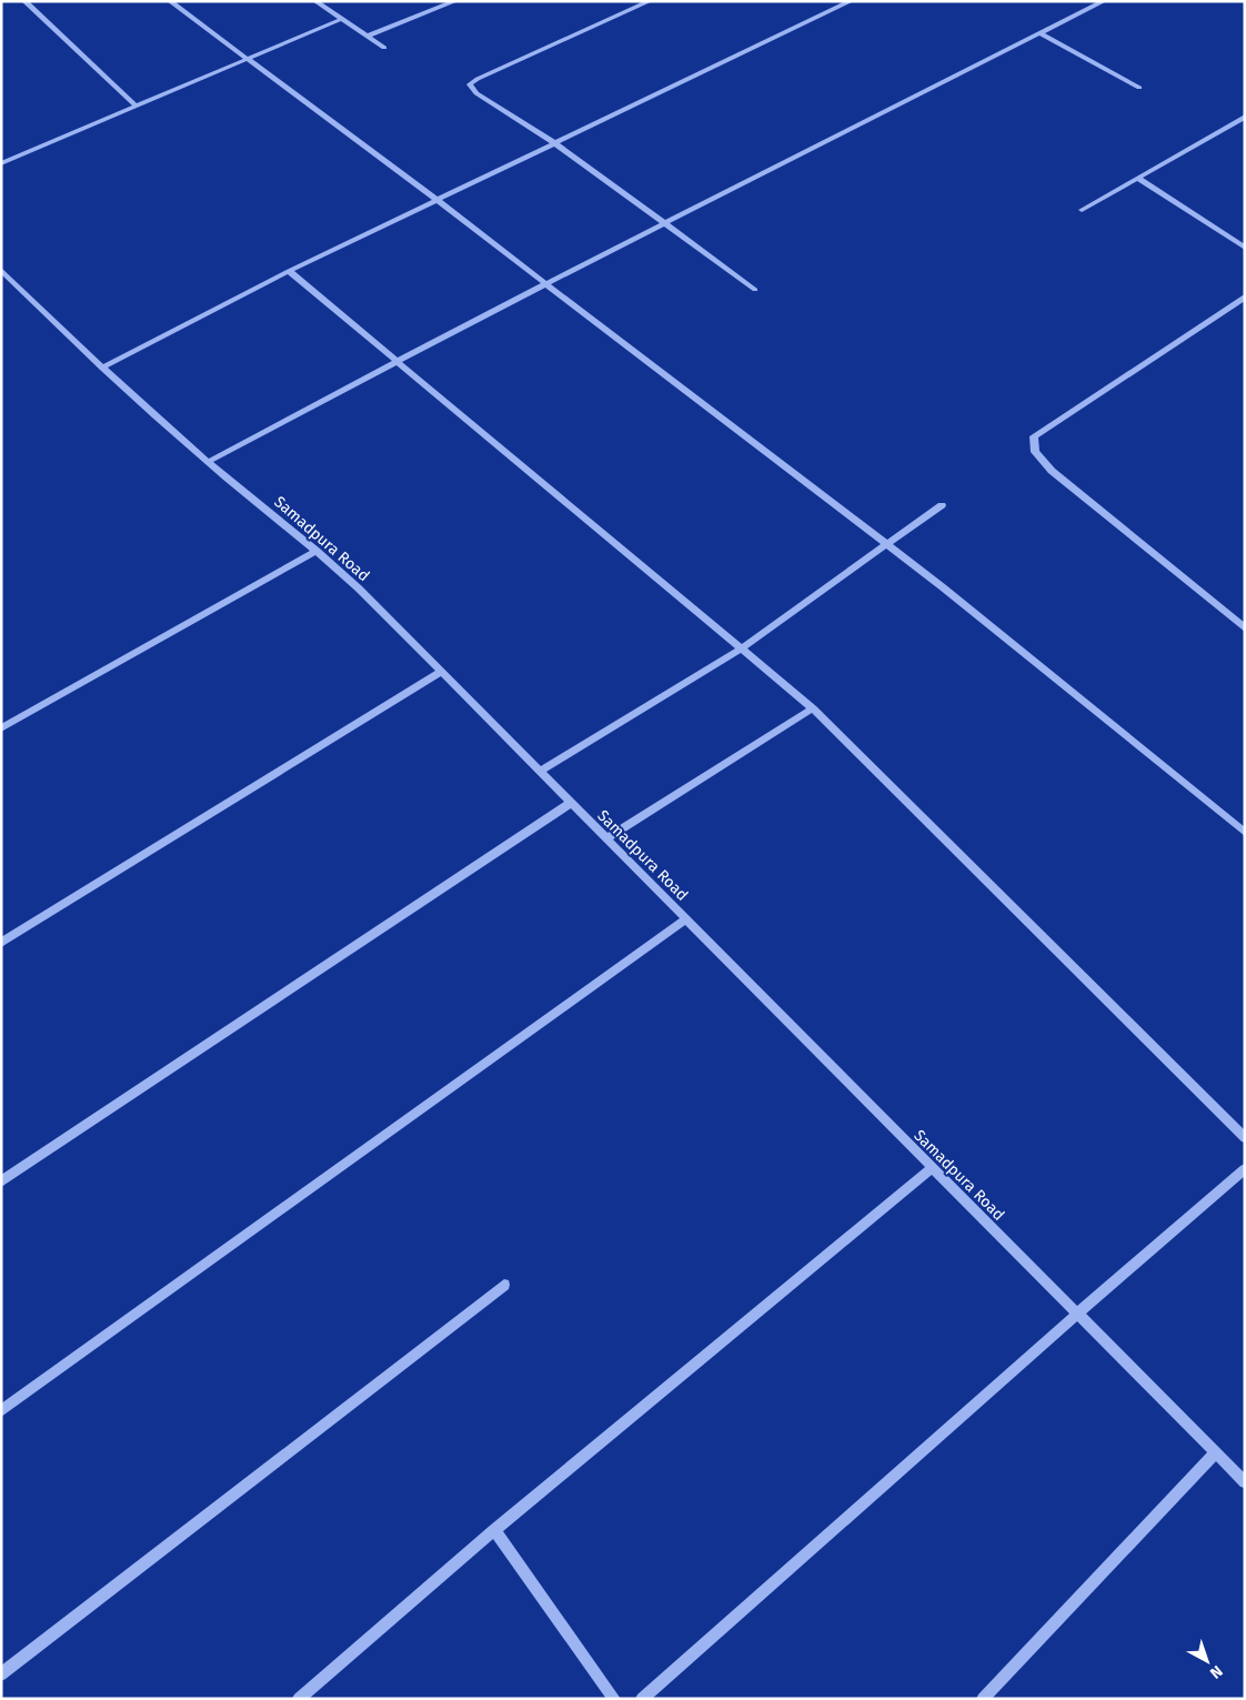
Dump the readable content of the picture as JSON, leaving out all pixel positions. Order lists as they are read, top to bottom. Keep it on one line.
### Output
{"streets":{"street":["Samadpura Road"]},"north":"bottom right"}
